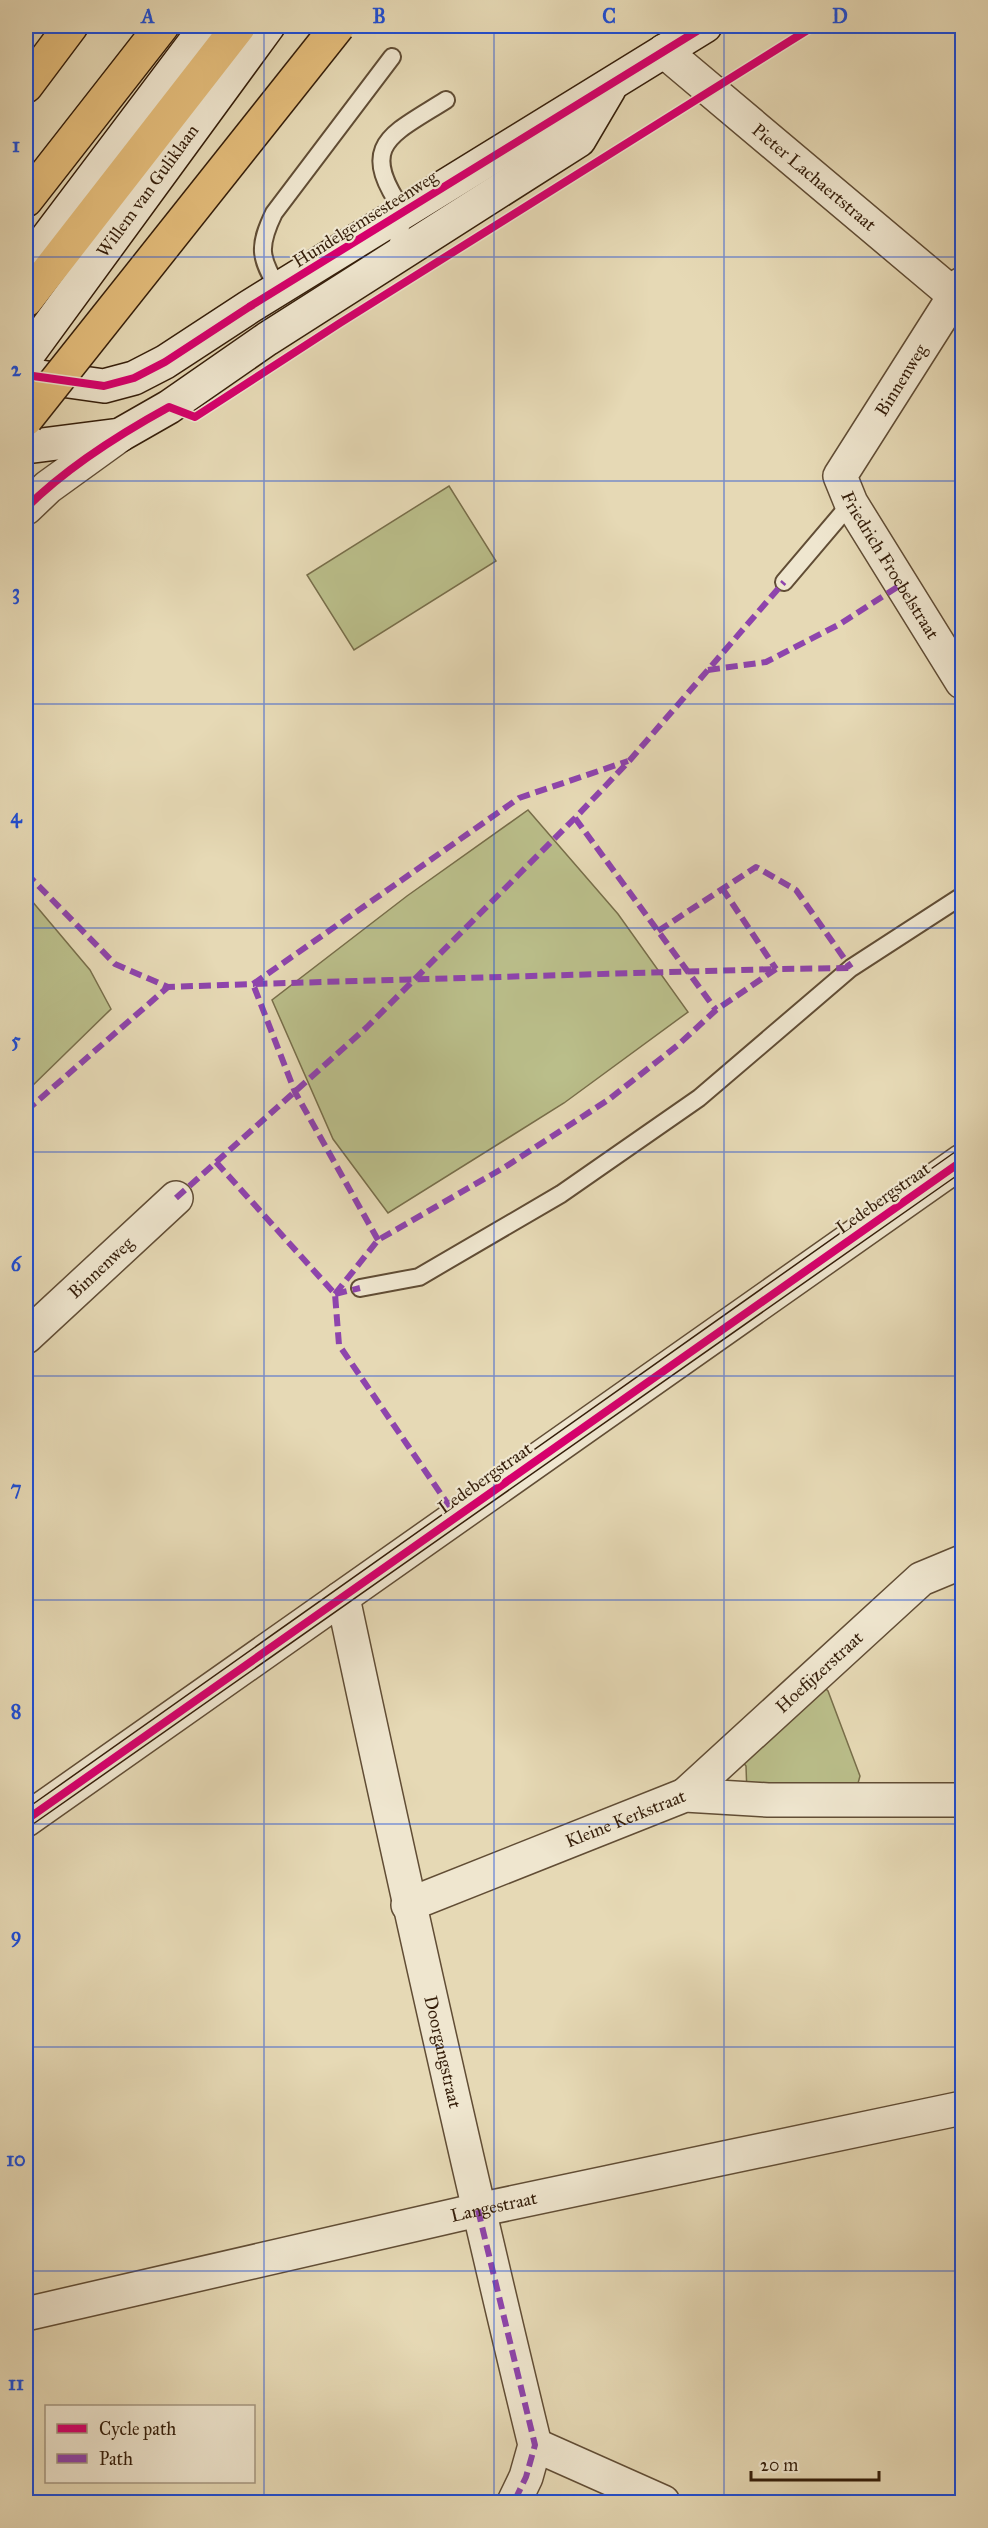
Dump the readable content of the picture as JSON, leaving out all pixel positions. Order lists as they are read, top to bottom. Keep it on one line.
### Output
{"streets":{"street":["Pieter Lachaertstraat","Willem van Guliklaan","Hundelgemsesteenweg","Binnenweg","Friedrich Froebelstraat","Ledebergstraat","Hoefijzerstraat","Kleine Kerkstraat","Doorgangstraat","Langestraat"]},"crossings":[["Pieter Lachaertstraat","Hundelgemsesteenweg"],["Pieter Lachaertstraat","Binnenweg"],["Binnenweg","Friedrich Froebelstraat"],["Ledebergstraat","Doorgangstraat"],["Hoefijzerstraat","Kleine Kerkstraat"],["Kleine Kerkstraat","Doorgangstraat"],["Doorgangstraat","Langestraat"]],"legend":["Cycle path","Path"],"scale_bar":"20 m","grid":{"columns":["A","B","C","D"],"rows":["1","2","3","4","5","6","7","8","9","10","11"]}}
